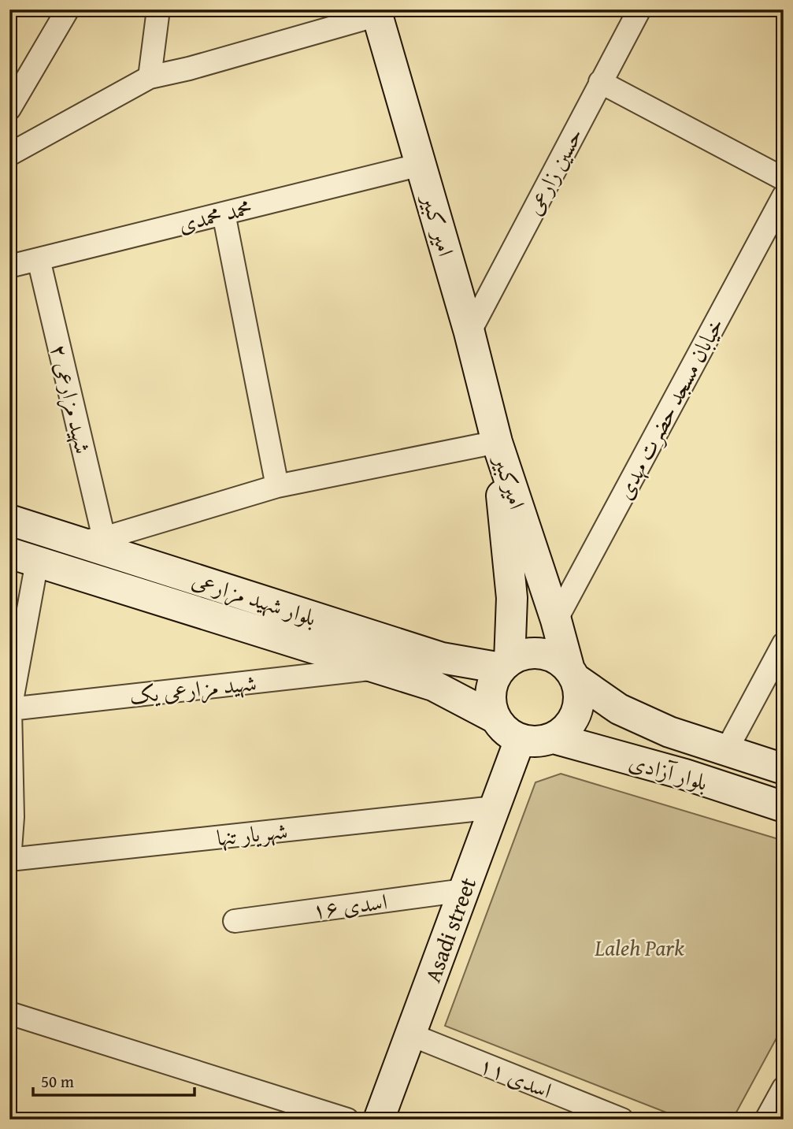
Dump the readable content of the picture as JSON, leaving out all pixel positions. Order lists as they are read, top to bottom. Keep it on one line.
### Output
{"streets":{"main road":["امیر کبیر","امیرکبیر","بلوار شهید مزارعی","بلوار آزادی","Asadi street"],"street":["حسین زارعی","محمد محمدی","شهید مزارعی ۲","خیابان مسجد حضرت مهدی","شهید مزارعی یک","شهریار تنها","اسدی ۱۶","اسدی ۱۱"]},"crossings":[["حسین زارعی","امیر کبیر"],["محمد محمدی","امیر کبیر"],["محمد محمدی","شهید مزارعی ۲"],["امیر کبیر","امیرکبیر"],["شهید مزارعی ۲","بلوار شهید مزارعی"],["خیابان مسجد حضرت مهدی","امیرکبیر"],["امیرکبیر","بلوار شهید مزارعی"],["امیرکبیر","بلوار آزادی"],["امیرکبیر","Asadi street"],["بلوار شهید مزارعی","شهید مزارعی یک"],["بلوار شهید مزارعی","بلوار آزادی"],["بلوار شهید مزارعی","Asadi street"],["بلوار آزادی","Asadi street"],["شهریار تنها","Asadi street"],["اسدی ۱۶","Asadi street"],["Asadi street","اسدی ۱۱"]],"parks":["Laleh Park"],"scale_bar":"50 m"}
